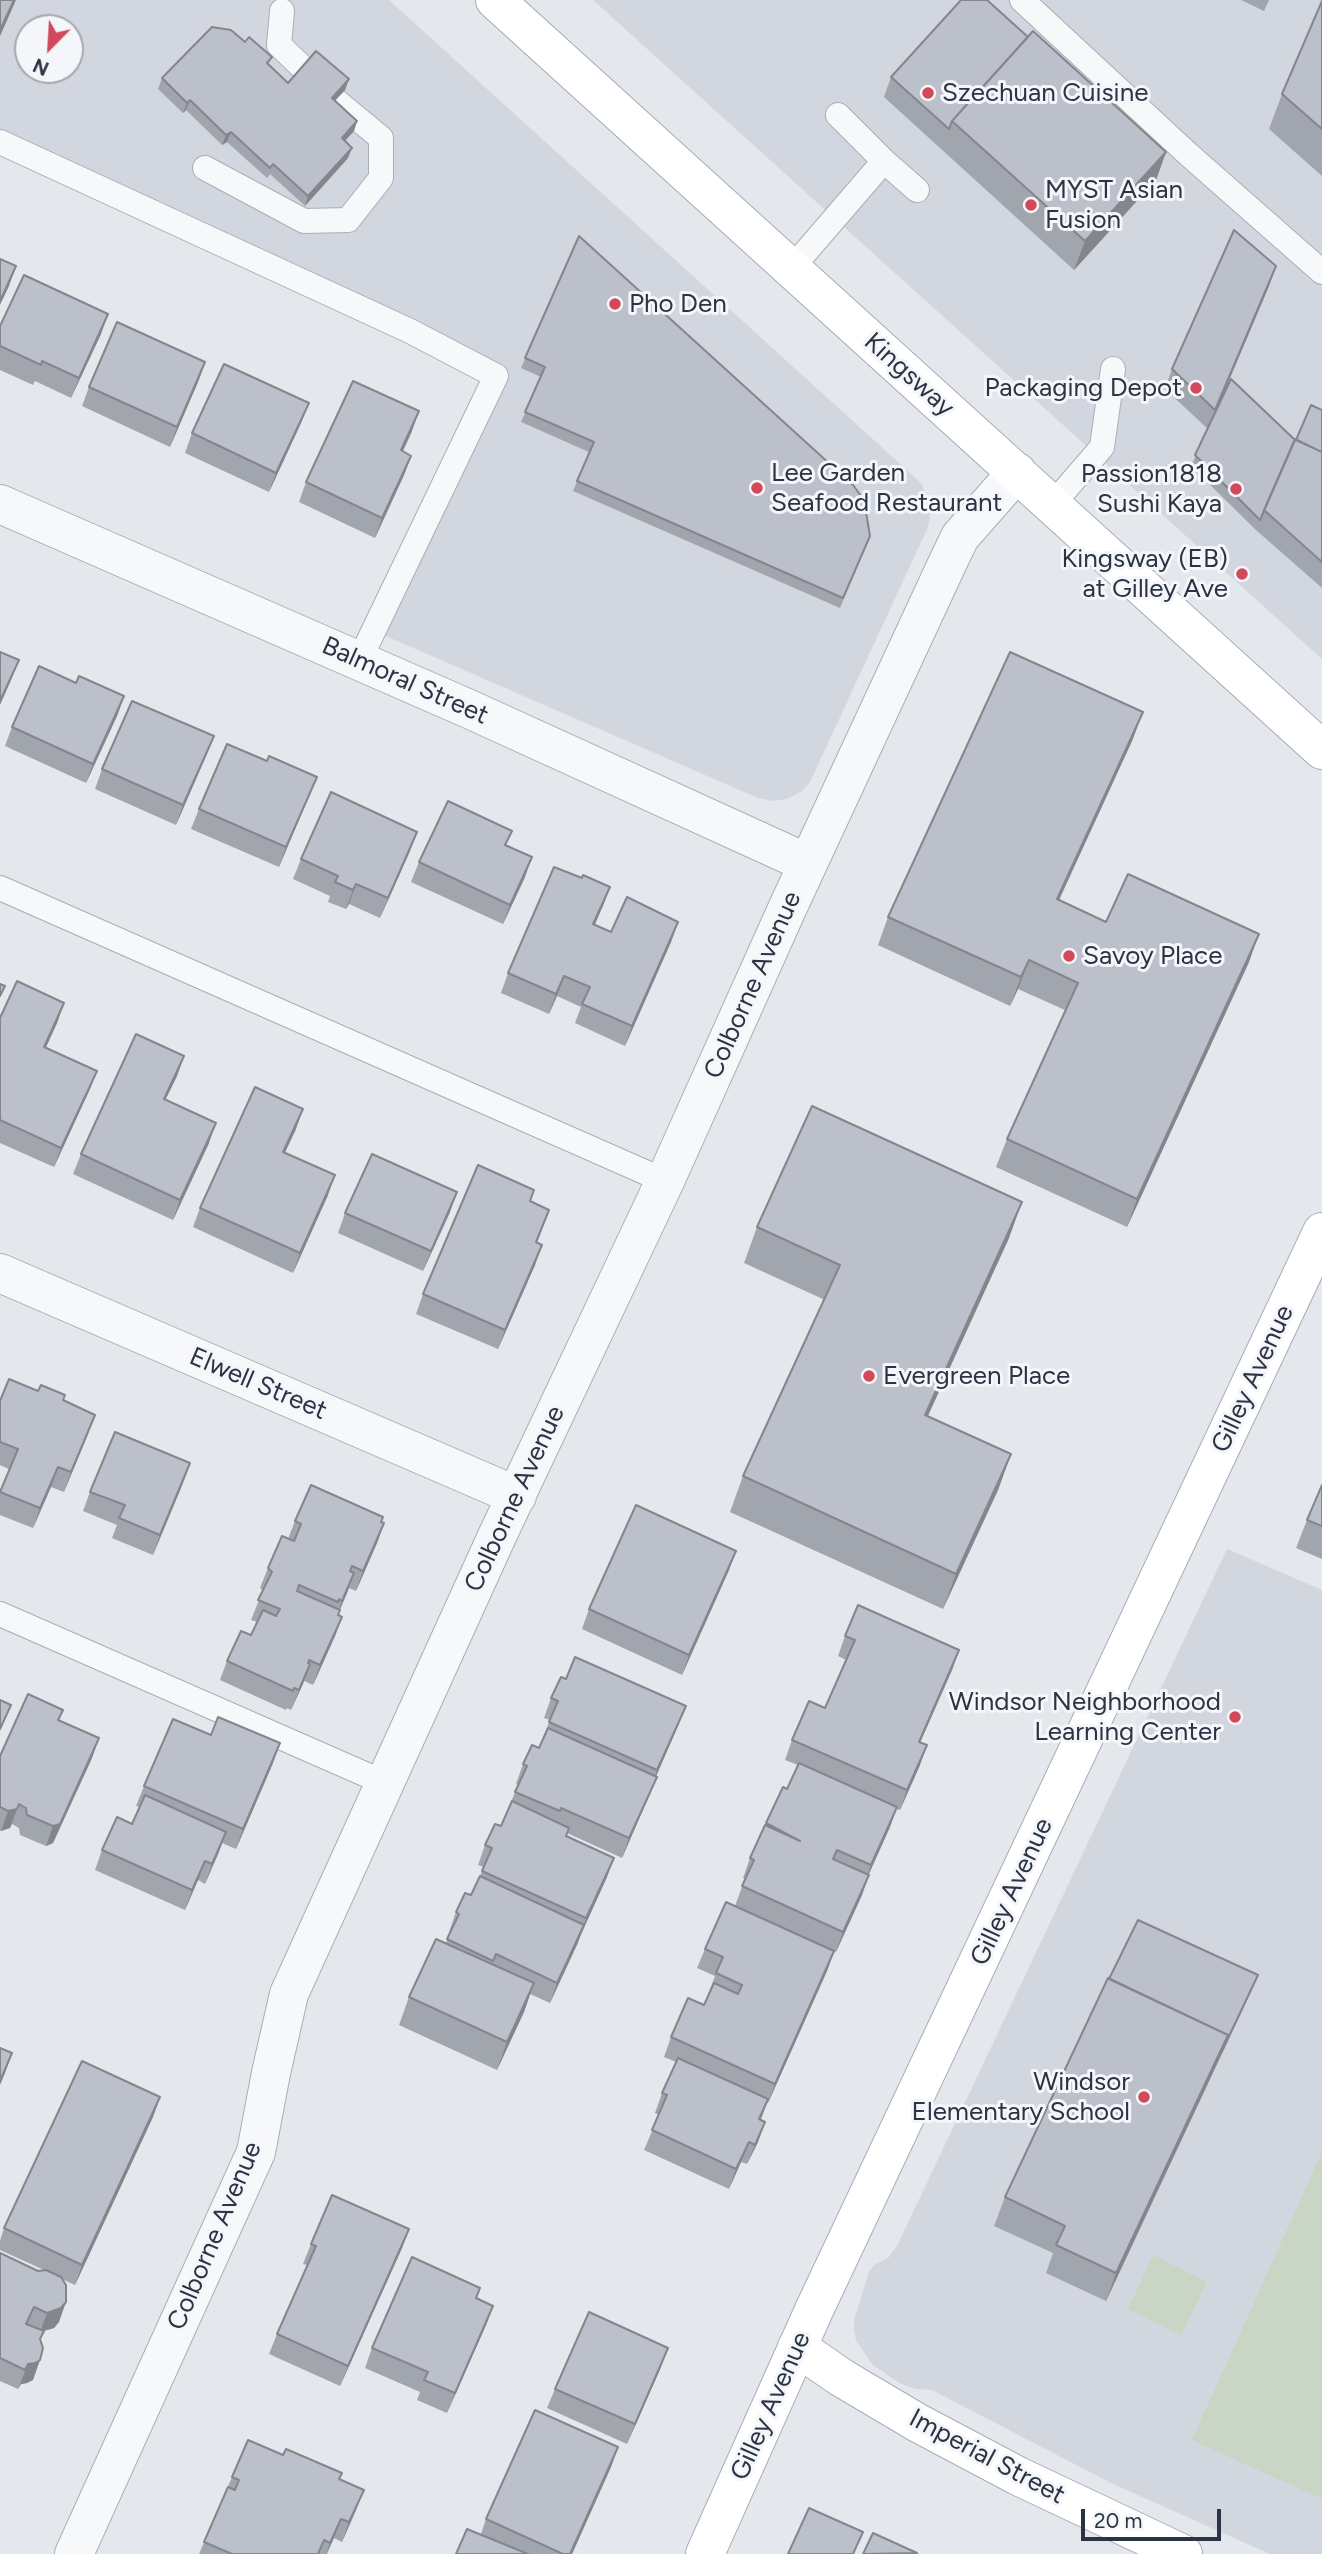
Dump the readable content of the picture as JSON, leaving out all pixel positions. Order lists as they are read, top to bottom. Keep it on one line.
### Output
{"streets":{"street":["Kingsway","Balmoral Street","Colborne Avenue","Gilley Avenue","Elwell Street","Imperial Street"]},"crossings":[["Kingsway","Colborne Avenue"],["Balmoral Street","Colborne Avenue"],["Colborne Avenue","Elwell Street"],["Gilley Avenue","Imperial Street"]],"places":["Szechuan Cuisine","MYST Asian Fusion","Pho Den","Packaging Depot","Lee Garden Seafood Restaurant","Passion1818 Sushi Kaya","Kingsway (EB) at Gilley Ave","Savoy Place","Evergreen Place","Windsor Neighborhood Learning Center","Windsor Elementary School"],"scale_bar":"20 m","north":"bottom left"}
